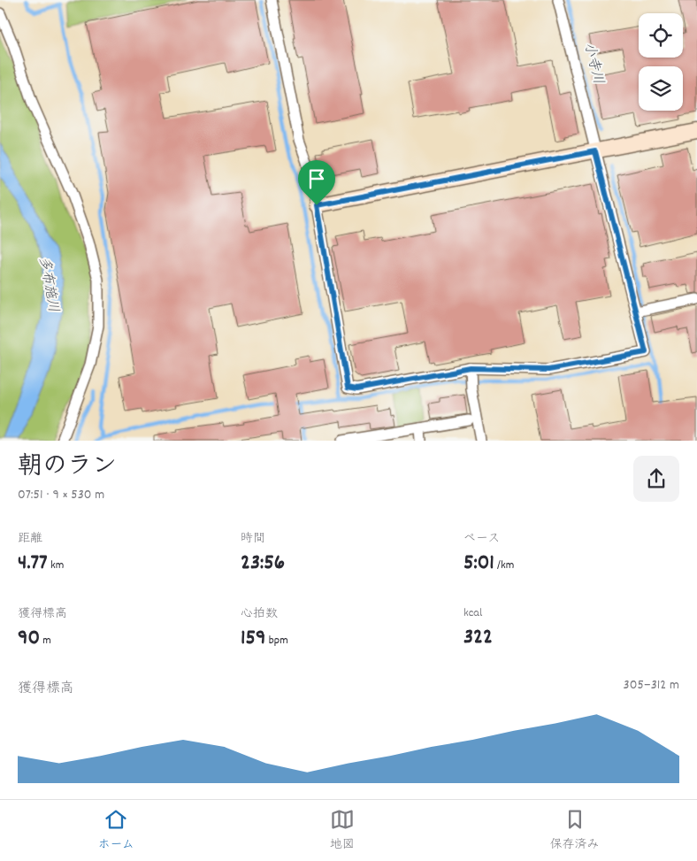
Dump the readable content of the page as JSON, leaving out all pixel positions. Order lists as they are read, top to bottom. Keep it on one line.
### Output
{"water":["小寺川","多布施川"],"page":{"heading":["朝のラン","07:51 · 9 × 530 m"],"stats":[["距離","4.77 km"],["時間","23:56"],["ペース","5:01 /km"],["獲得標高","90 m"],["心拍数","159 bpm"],["kcal","322"]],"chart":["獲得標高","305–312 m"],"tabs":["ホーム","地図","保存済み"]}}
